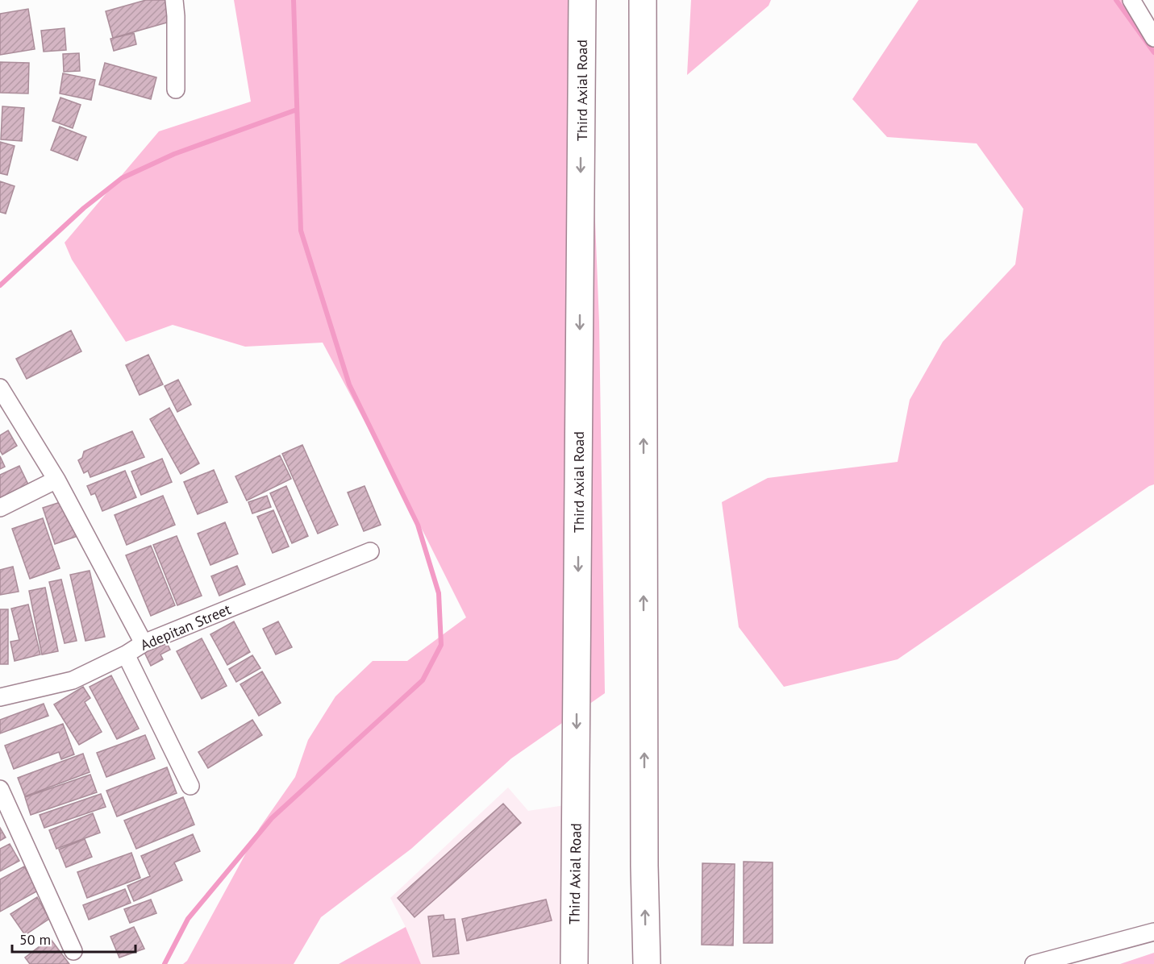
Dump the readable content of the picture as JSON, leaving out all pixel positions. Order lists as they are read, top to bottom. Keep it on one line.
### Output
{"streets":{"highway":["Third Axial Road"],"street":["Adepitan Street"]},"scale_bar":"50 m"}
